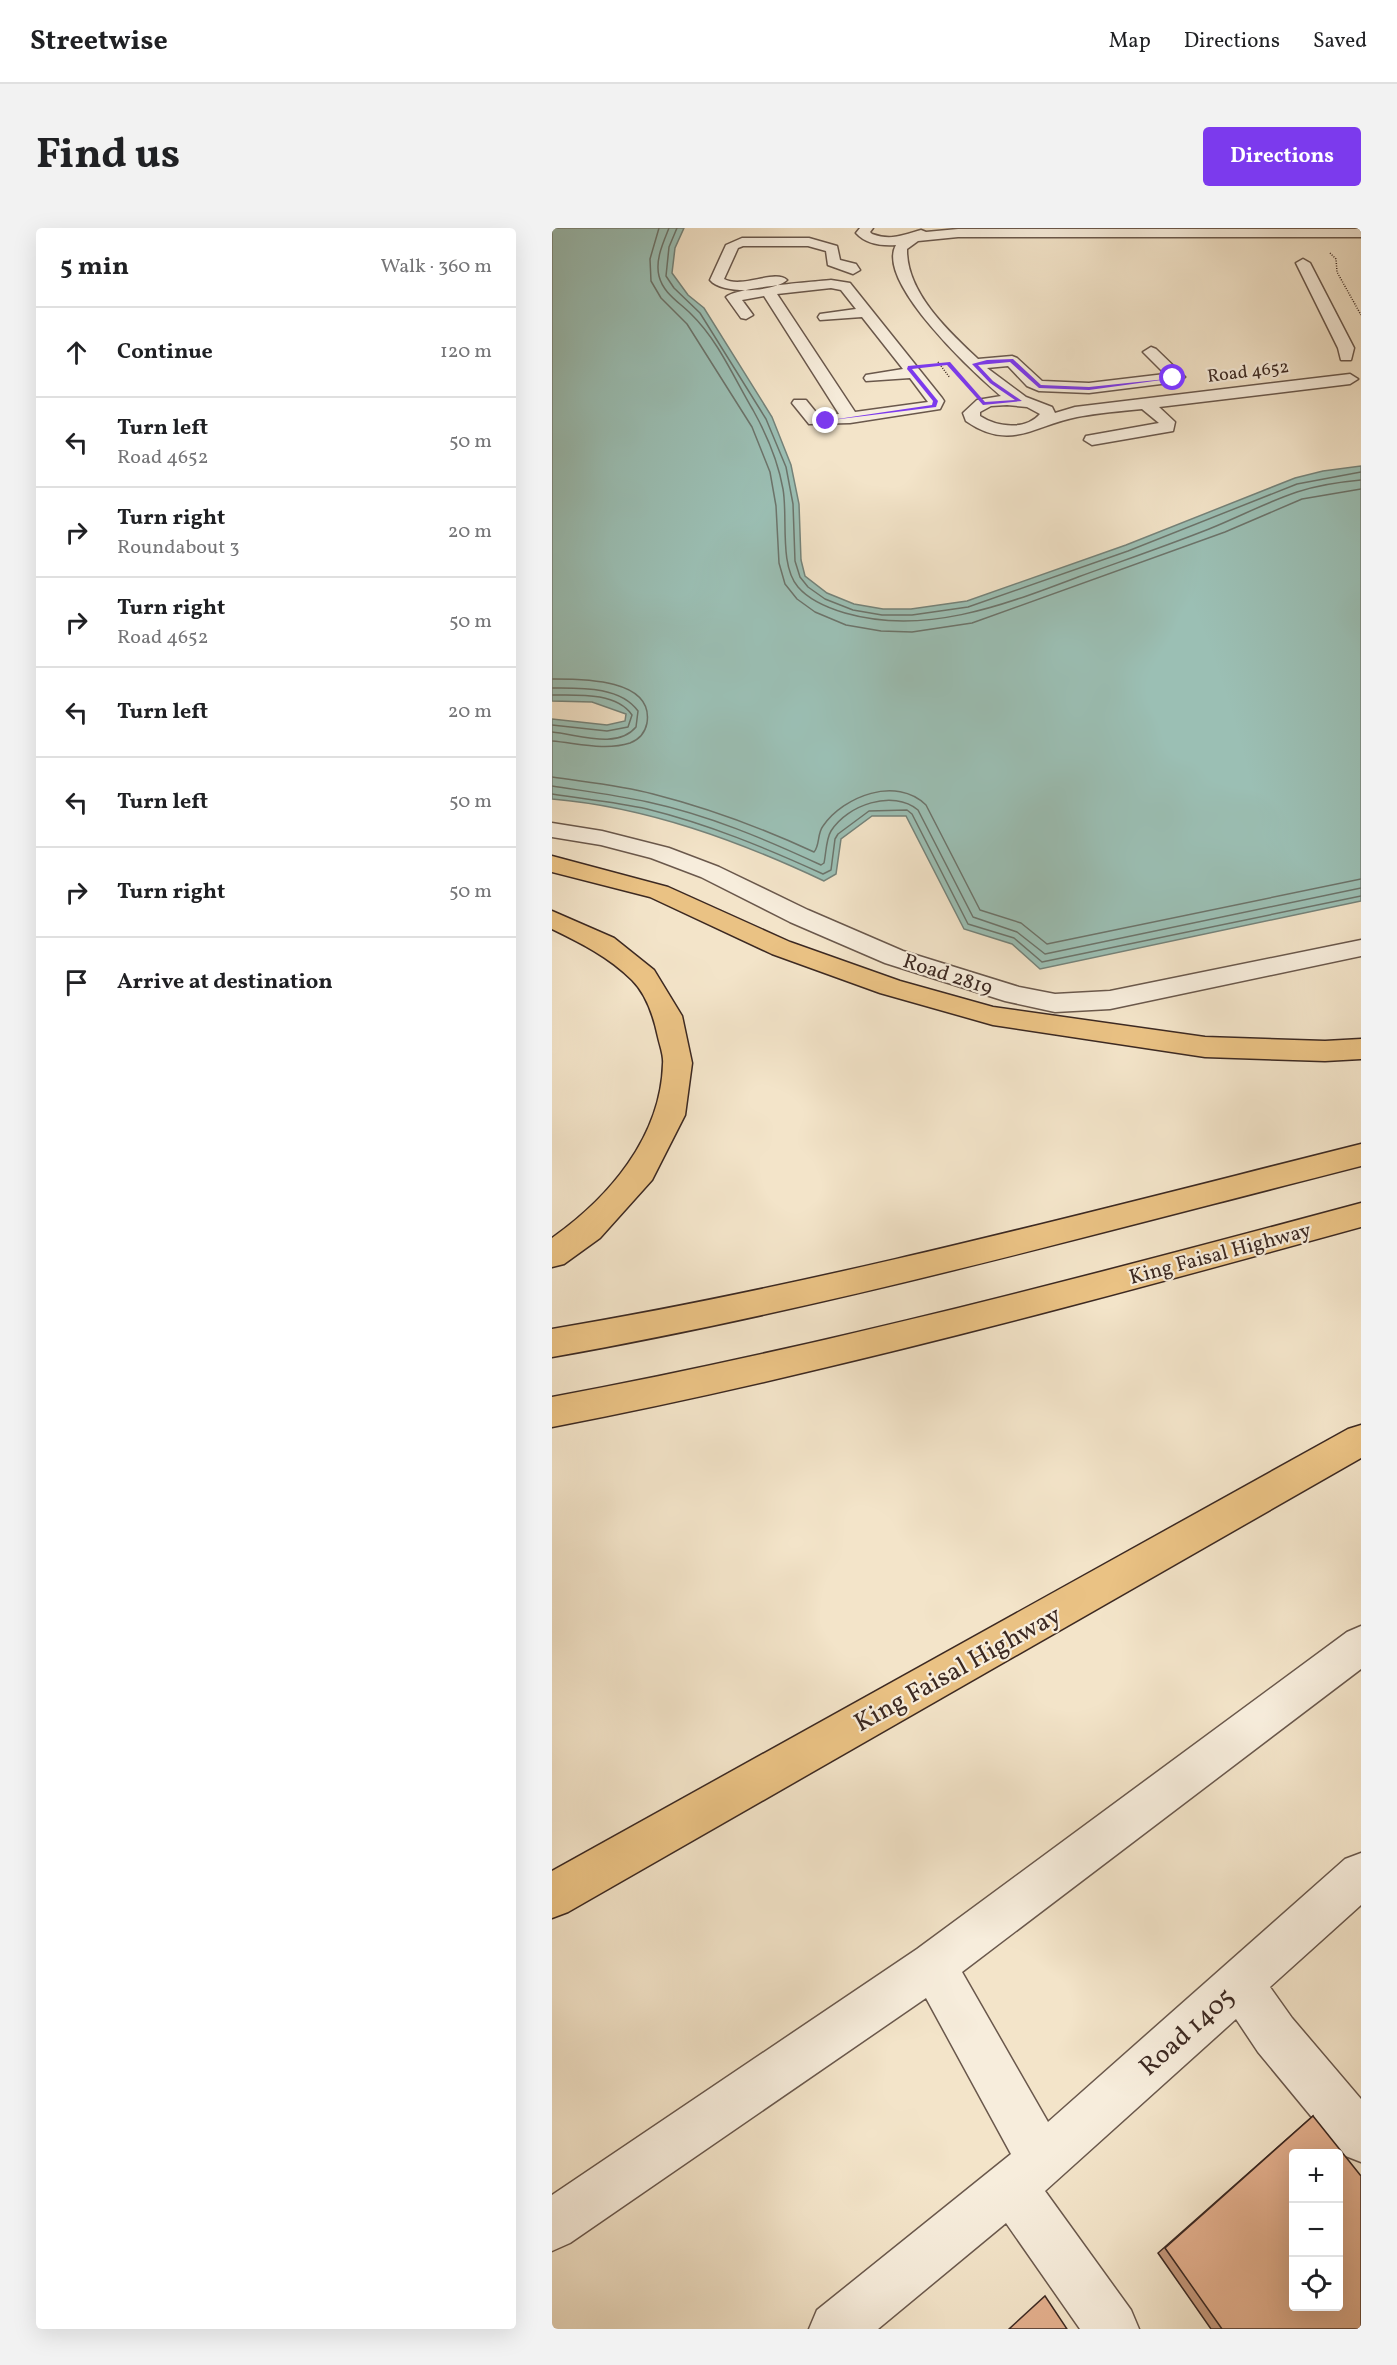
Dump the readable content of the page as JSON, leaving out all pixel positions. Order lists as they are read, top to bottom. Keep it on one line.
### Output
{"streets":{"main road":["King Faisal Highway"],"street":["Road 4652","Road 2819","Road 1405"]},"page":{"header":"Streetwise","nav":["Map","Directions","Saved"],"title":"Find us","buttons":"Directions","heading":["5 min","Walk · 360 m"],"list":[["Continue","120 m"],["Turn left","Road 4652","50 m"],["Turn right","Roundabout 3","20 m"],["Turn right","Road 4652","50 m"],["Turn left","20 m"],["Turn left","50 m"],["Turn right","50 m"],"Arrive at destination"],"map_buttons":["+","−"]}}
